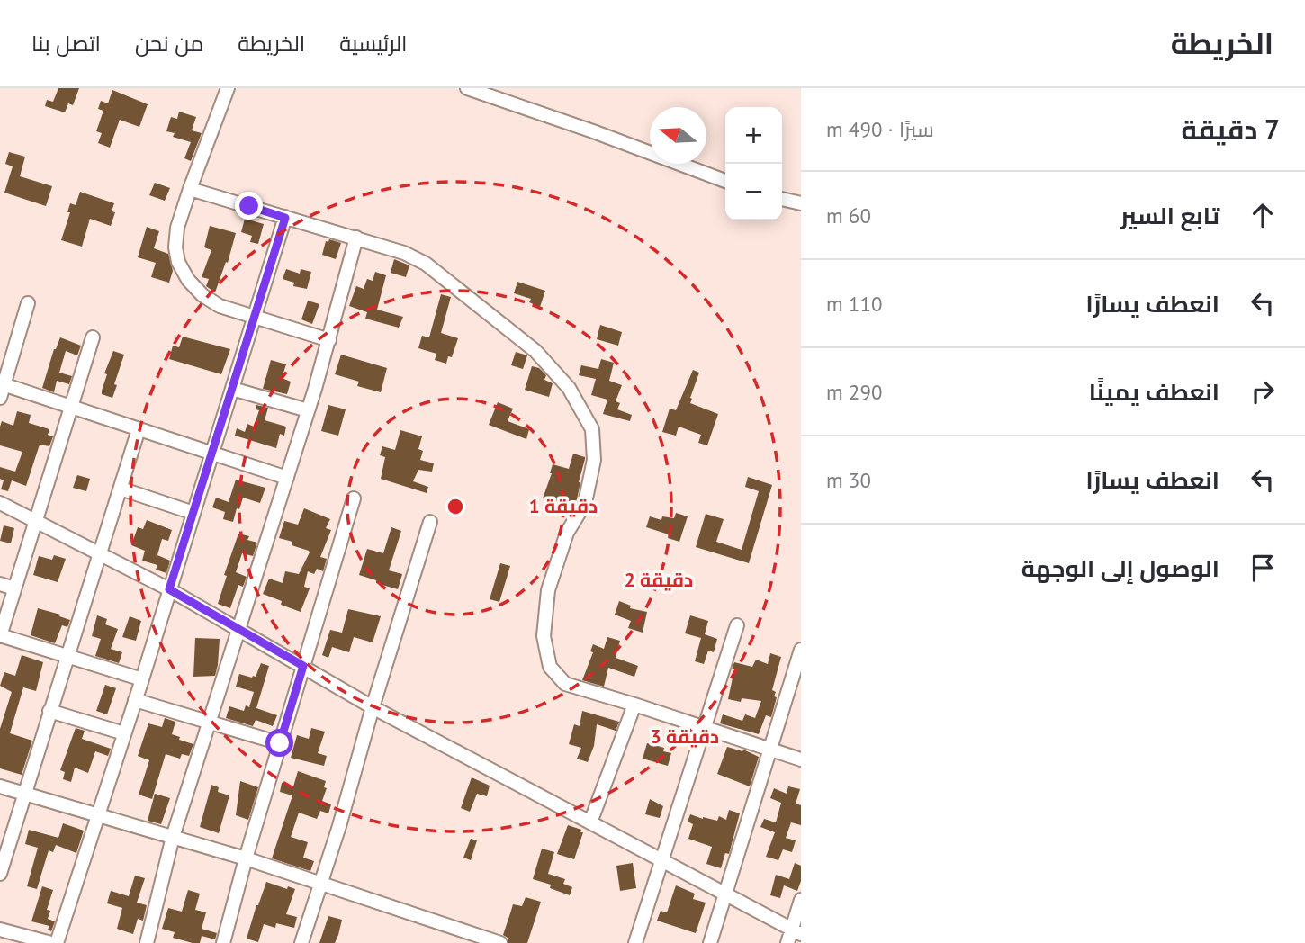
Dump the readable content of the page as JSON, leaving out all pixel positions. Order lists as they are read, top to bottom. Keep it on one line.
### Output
{"north":"left","page":{"header":"الخريطة","nav":["الرئيسية","الخريطة","من نحن","اتصل بنا"],"heading":["7 دقيقة","سيرًا · 490 m"],"map_buttons":["+","−"],"list":[["تابع السير","60 m"],["انعطف يسارًا","110 m"],["انعطف يمينًا","290 m"],["انعطف يسارًا","30 m"],"الوصول إلى الوجهة"]},"rings":["1 دقيقة","2 دقيقة","3 دقيقة"]}
